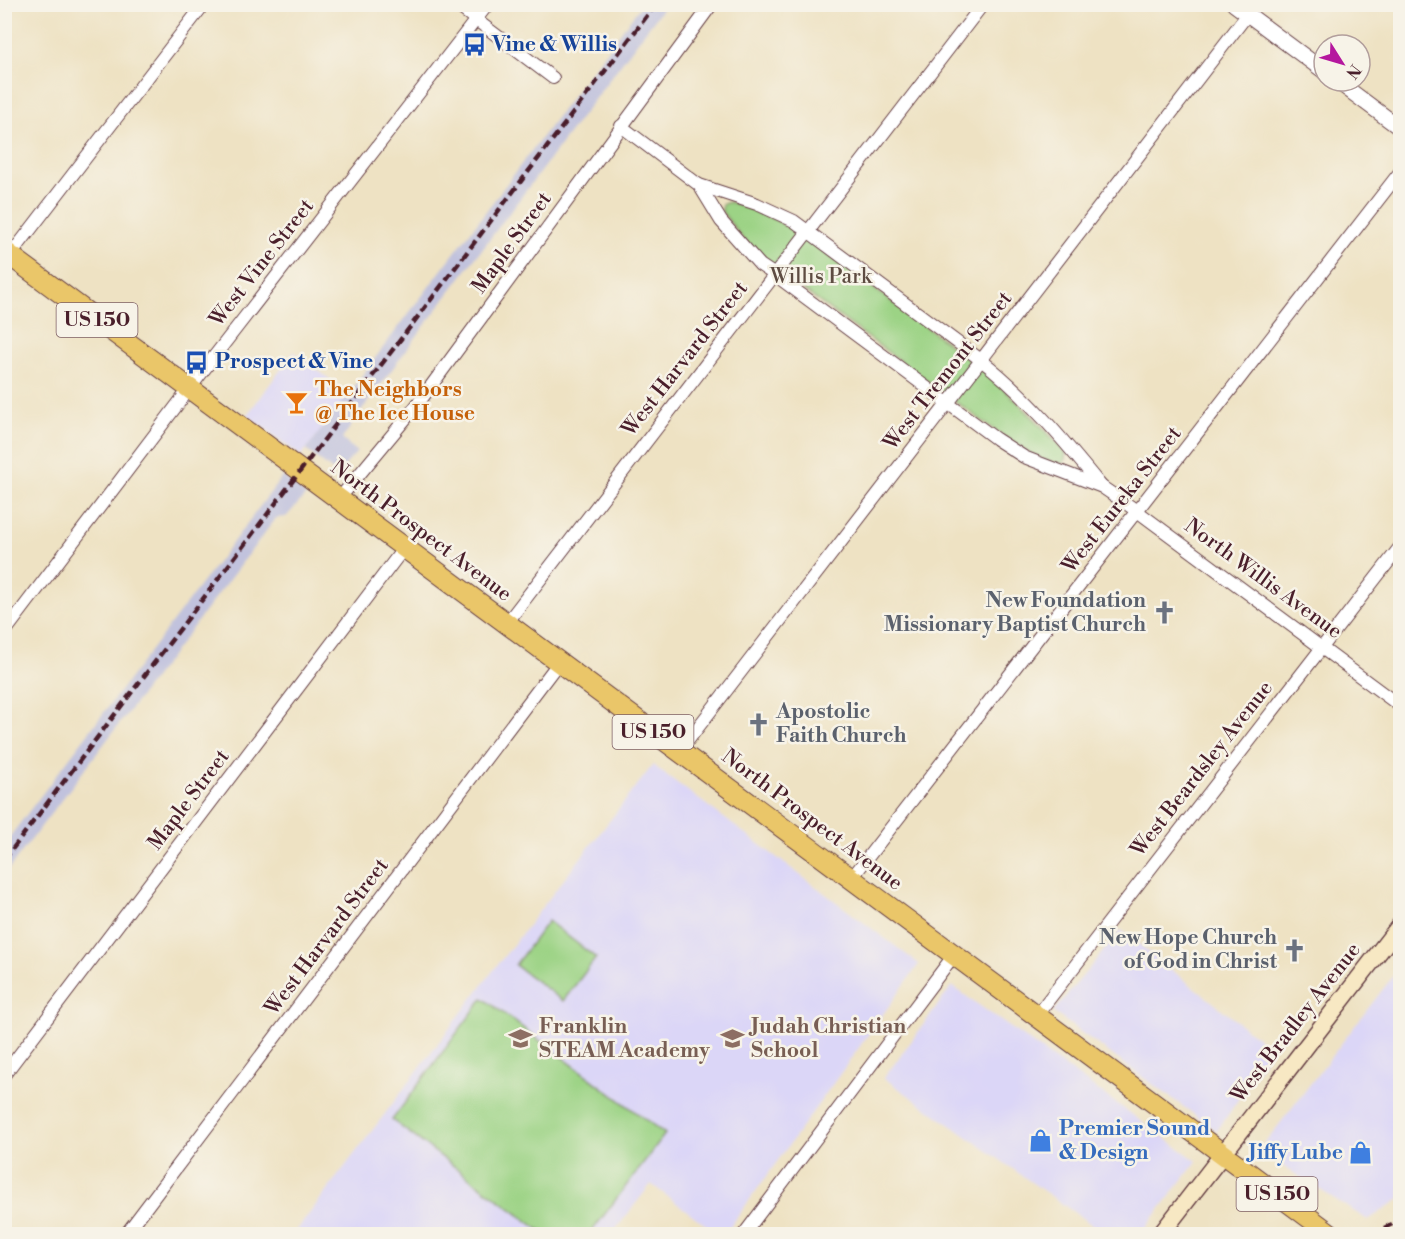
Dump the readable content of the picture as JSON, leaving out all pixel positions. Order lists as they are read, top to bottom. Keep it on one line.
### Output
{"streets":{"main road":["US 150","North Prospect Avenue","West Bradley Avenue"],"street":["Maple Street","West Vine Street","West Harvard Street","West Tremont Street","West Eureka Street","North Willis Avenue","West Beardsley Avenue"]},"crossings":[["Maple Street","North Prospect Avenue"],["Maple Street","North Willis Avenue"],["West Vine Street","North Prospect Avenue"],["West Harvard Street","North Prospect Avenue"],["West Harvard Street","North Willis Avenue"],["West Tremont Street","North Prospect Avenue"],["West Tremont Street","North Willis Avenue"],["West Eureka Street","North Prospect Avenue"],["West Eureka Street","North Willis Avenue"],["North Prospect Avenue","West Beardsley Avenue"],["North Prospect Avenue","West Bradley Avenue"],["North Willis Avenue","West Beardsley Avenue"]],"parks":["Willis Park"],"places":{"bus stop":["Vine & Willis","Prospect & Vine"],"bar":["The Neighbors @ The Ice House"],"church":["New Foundation Missionary Baptist Church","Apostolic Faith Church","New Hope Church of God in Christ"],"school or university":["Franklin STEAM Academy","Judah Christian School"],"shop":["Premier Sound & Design","Jiffy Lube"]},"north":"bottom right"}
